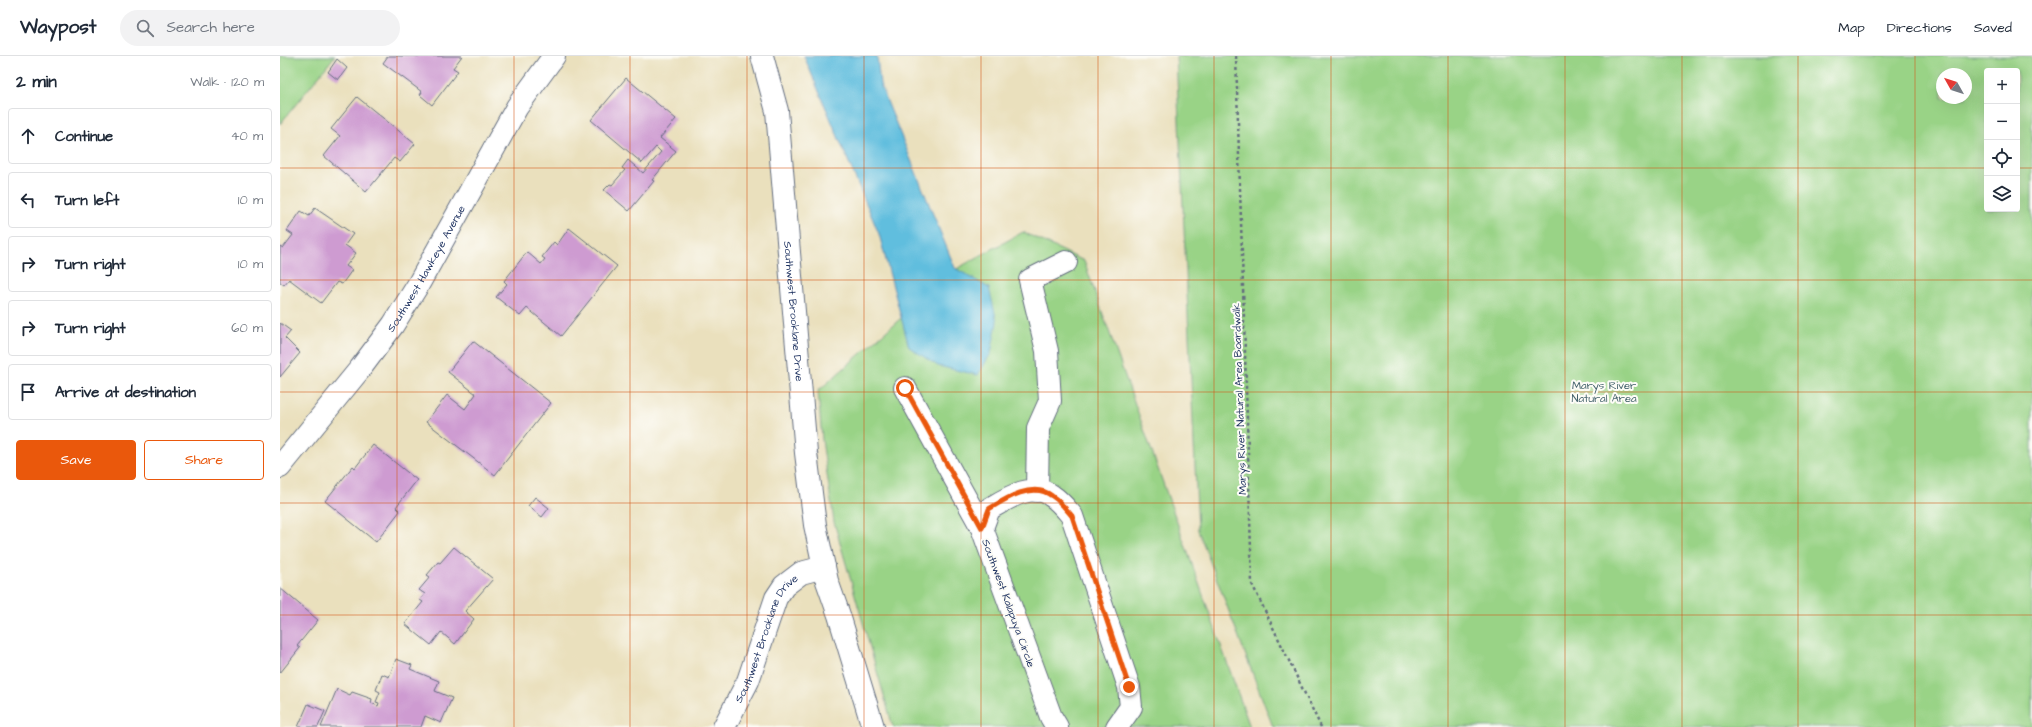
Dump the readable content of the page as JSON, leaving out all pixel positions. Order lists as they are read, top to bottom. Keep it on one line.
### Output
{"streets":{"street":["Southwest Hawkeye Avenue","Southwest Brooklane Drive","Southwest Kalapuya Circle"],"path":["Marys River Natural Area Boardwalk"]},"parks":["Marys River Natural Area"],"north":"top left","page":{"header":"Waypost","search":"Search here","nav":["Map","Directions","Saved"],"heading":["2 min","Walk · 120 m"],"map_buttons":["+","−"],"list":[["Continue","40 m"],["Turn left","10 m"],["Turn right","10 m"],["Turn right","60 m"],"Arrive at destination"],"buttons":["Save","Share"]}}
